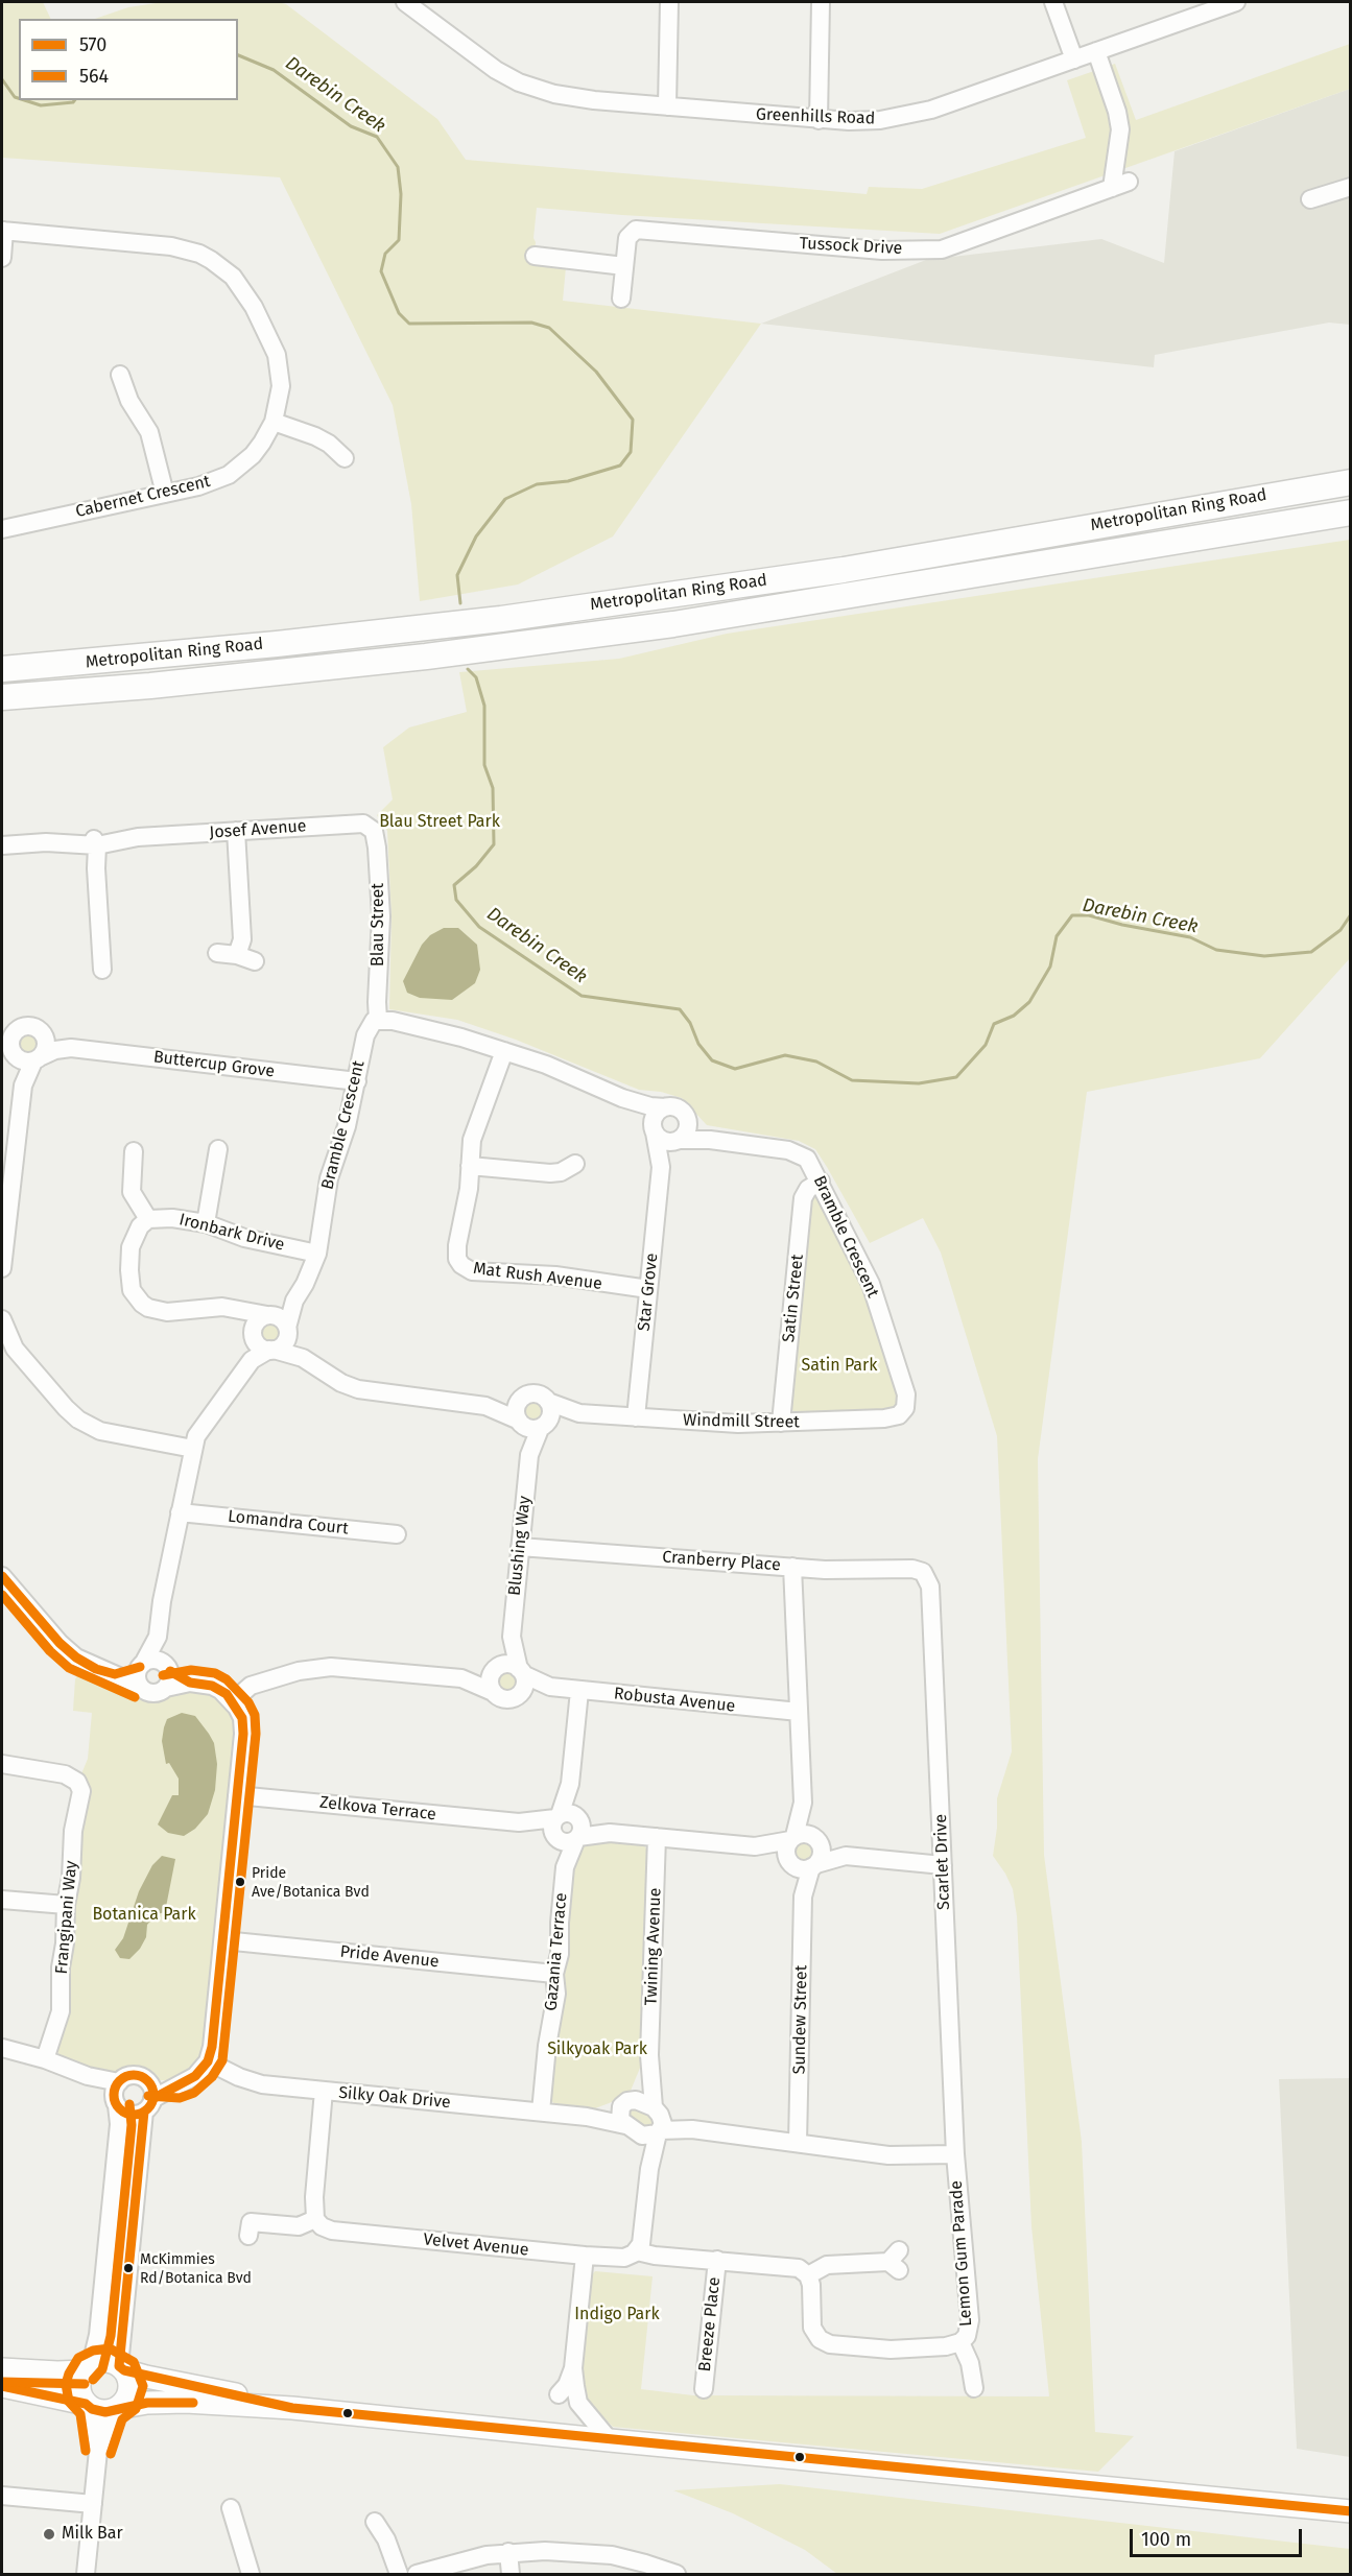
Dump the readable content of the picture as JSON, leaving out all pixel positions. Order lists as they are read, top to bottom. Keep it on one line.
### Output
{"streets":{"highway":["Metropolitan Ring Road"],"street":["Greenhills Road","Tussock Drive","Cabernet Crescent","Josef Avenue","Blau Street","Buttercup Grove","Bramble Crescent","Ironbark Drive","Mat Rush Avenue","Star Grove","Satin Street","Windmill Street","Lomandra Court","Blushing Way","Cranberry Place","Robusta Avenue","Zelkova Terrace","Scarlet Drive","Frangipani Way","Twining Avenue","Gazania Terrace","Pride Avenue","Sundew Street","Silky Oak Drive","Velvet Avenue","Lemon Gum Parade","Breeze Place"]},"crossings":[["Josef Avenue","Blau Street"],["Blau Street","Bramble Crescent"],["Buttercup Grove","Bramble Crescent"],["Bramble Crescent","Ironbark Drive"],["Bramble Crescent","Star Grove"],["Bramble Crescent","Satin Street"],["Bramble Crescent","Windmill Street"],["Mat Rush Avenue","Star Grove"],["Star Grove","Windmill Street"],["Satin Street","Windmill Street"],["Windmill Street","Blushing Way"],["Blushing Way","Cranberry Place"],["Blushing Way","Robusta Avenue"],["Cranberry Place","Scarlet Drive"],["Robusta Avenue","Gazania Terrace"],["Zelkova Terrace","Twining Avenue"],["Zelkova Terrace","Gazania Terrace"],["Zelkova Terrace","Sundew Street"],["Scarlet Drive","Lemon Gum Parade"],["Twining Avenue","Silky Oak Drive"],["Gazania Terrace","Pride Avenue"],["Gazania Terrace","Silky Oak Drive"]],"water":["Darebin Creek"],"parks":["Blau Street Park","Satin Park","Botanica Park","Silkyoak Park","Indigo Park"],"places":["Pride Ave/Botanica Bvd","McKimmies Rd/Botanica Bvd","Milk Bar"],"lines":["transit line 570","transit line 564"],"legend":["570","564"],"scale_bar":"100 m"}
